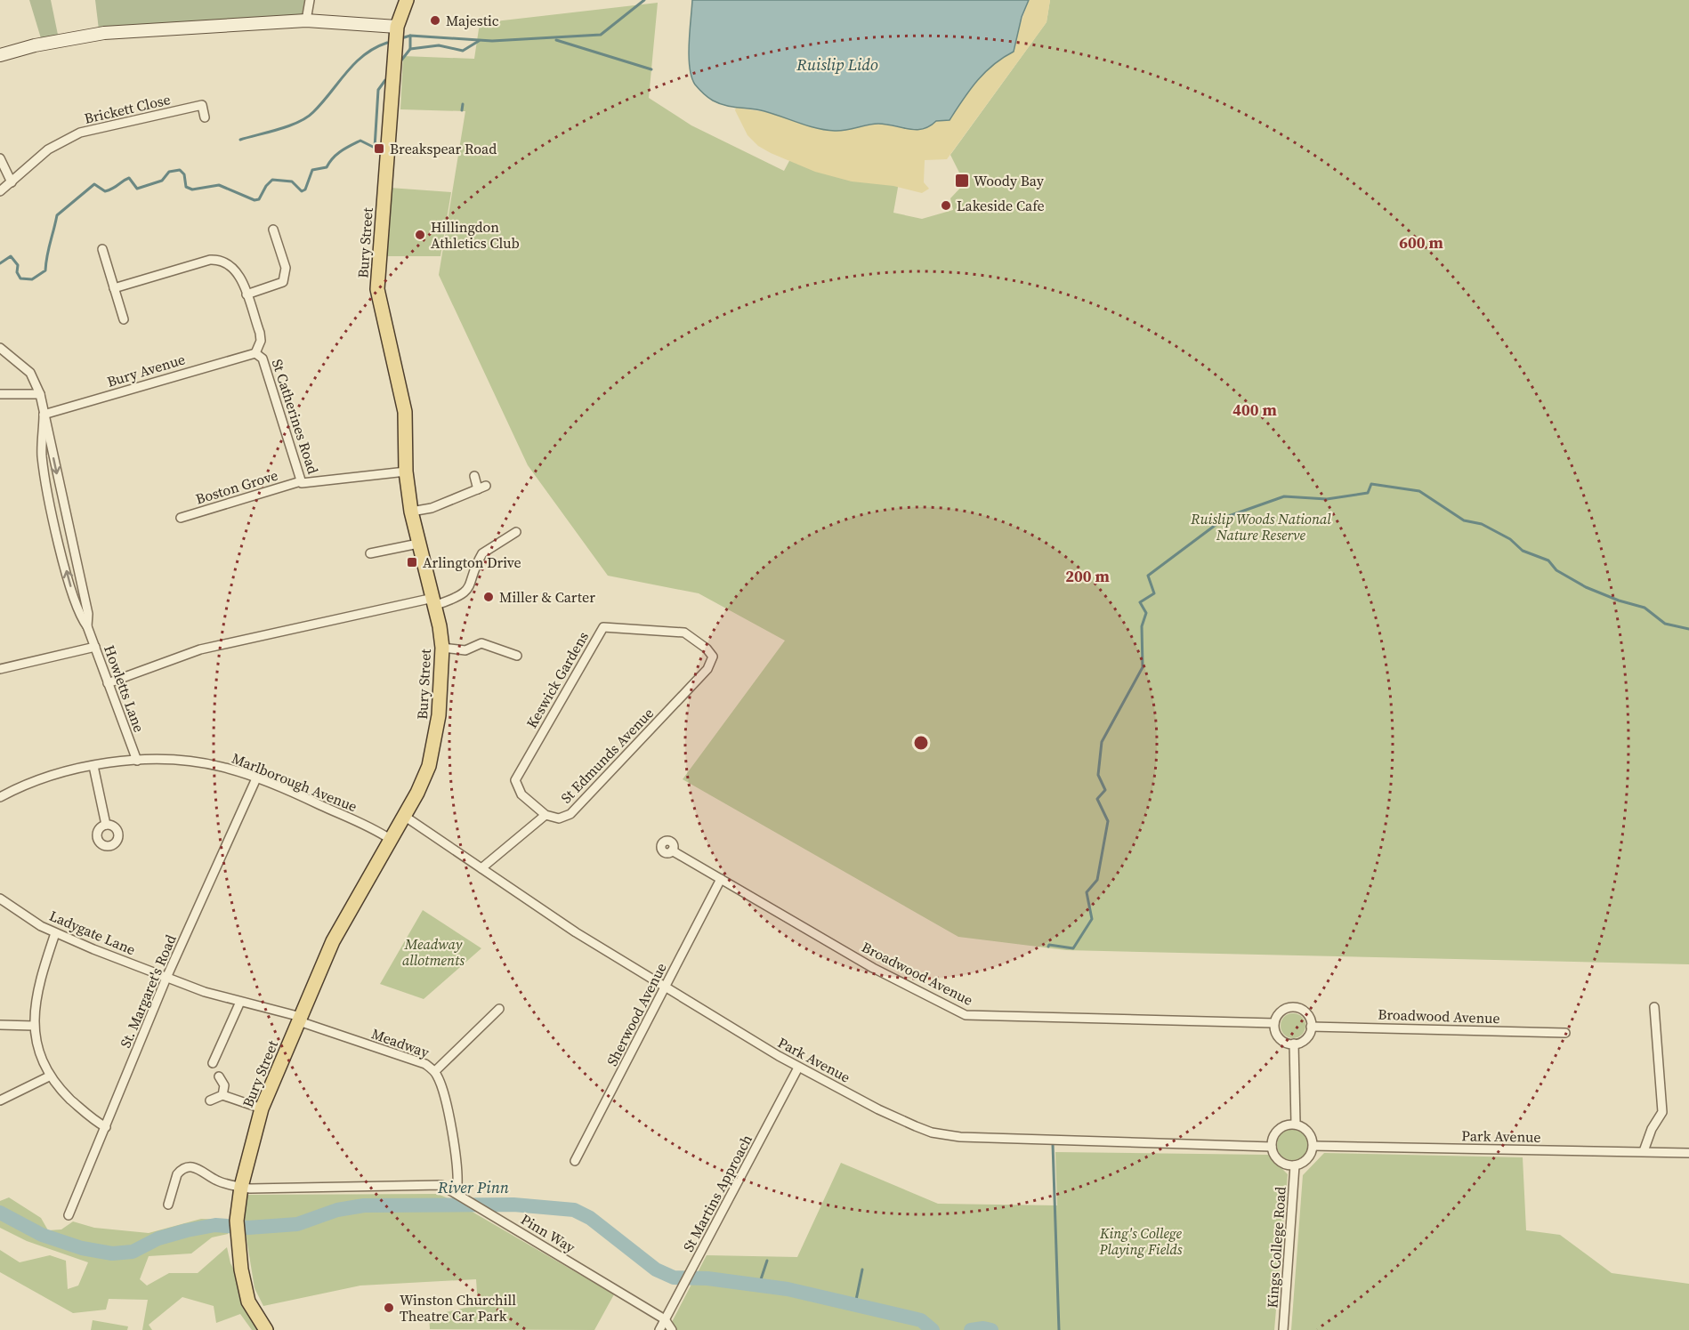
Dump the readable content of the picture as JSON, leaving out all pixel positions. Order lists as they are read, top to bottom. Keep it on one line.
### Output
{"streets":{"main road":["Bury Street"],"street":["Brickett Close","Bury Avenue","St Catherines Road","Boston Grove","Keswick Gardens","Howletts Lane","St Edmunds Avenue","Marlborough Avenue","Ladygate Lane","Broadwood Avenue","St. Margaret's Road","Sherwood Avenue","Meadway","Park Avenue","St Martins Approach","Pinn Way","Kings College Road"]},"crossings":[["Bury Street","St Catherines Road"],["Bury Street","Marlborough Avenue"],["Bury Street","Ladygate Lane"],["Bury Street","Meadway"],["Bury Street","Park Avenue"],["Bury Street","Pinn Way"],["Bury Avenue","St Catherines Road"],["Bury Avenue","Howletts Lane"],["St Catherines Road","Boston Grove"],["Keswick Gardens","St Edmunds Avenue"],["Howletts Lane","Marlborough Avenue"],["Marlborough Avenue","St. Margaret's Road"],["Ladygate Lane","St. Margaret's Road"],["Ladygate Lane","Meadway"],["Broadwood Avenue","Sherwood Avenue"],["Sherwood Avenue","Park Avenue"],["Meadway","Pinn Way"],["Park Avenue","St Martins Approach"],["Park Avenue","Kings College Road"],["St Martins Approach","Pinn Way"]],"water":["Ruislip Lido","River Pinn"],"parks":["Ruislip Woods National Nature Reserve","Meadway allotments","King's College Playing Fields"],"places":{"other":["Majestic","Lakeside Cafe","Hillingdon Athletics Club","Miller & Carter","Winston Churchill Theatre Car Park"],"transit":["Breakspear Road","Woody Bay","Arlington Drive"]},"rings":["600 m","400 m","200 m"]}
